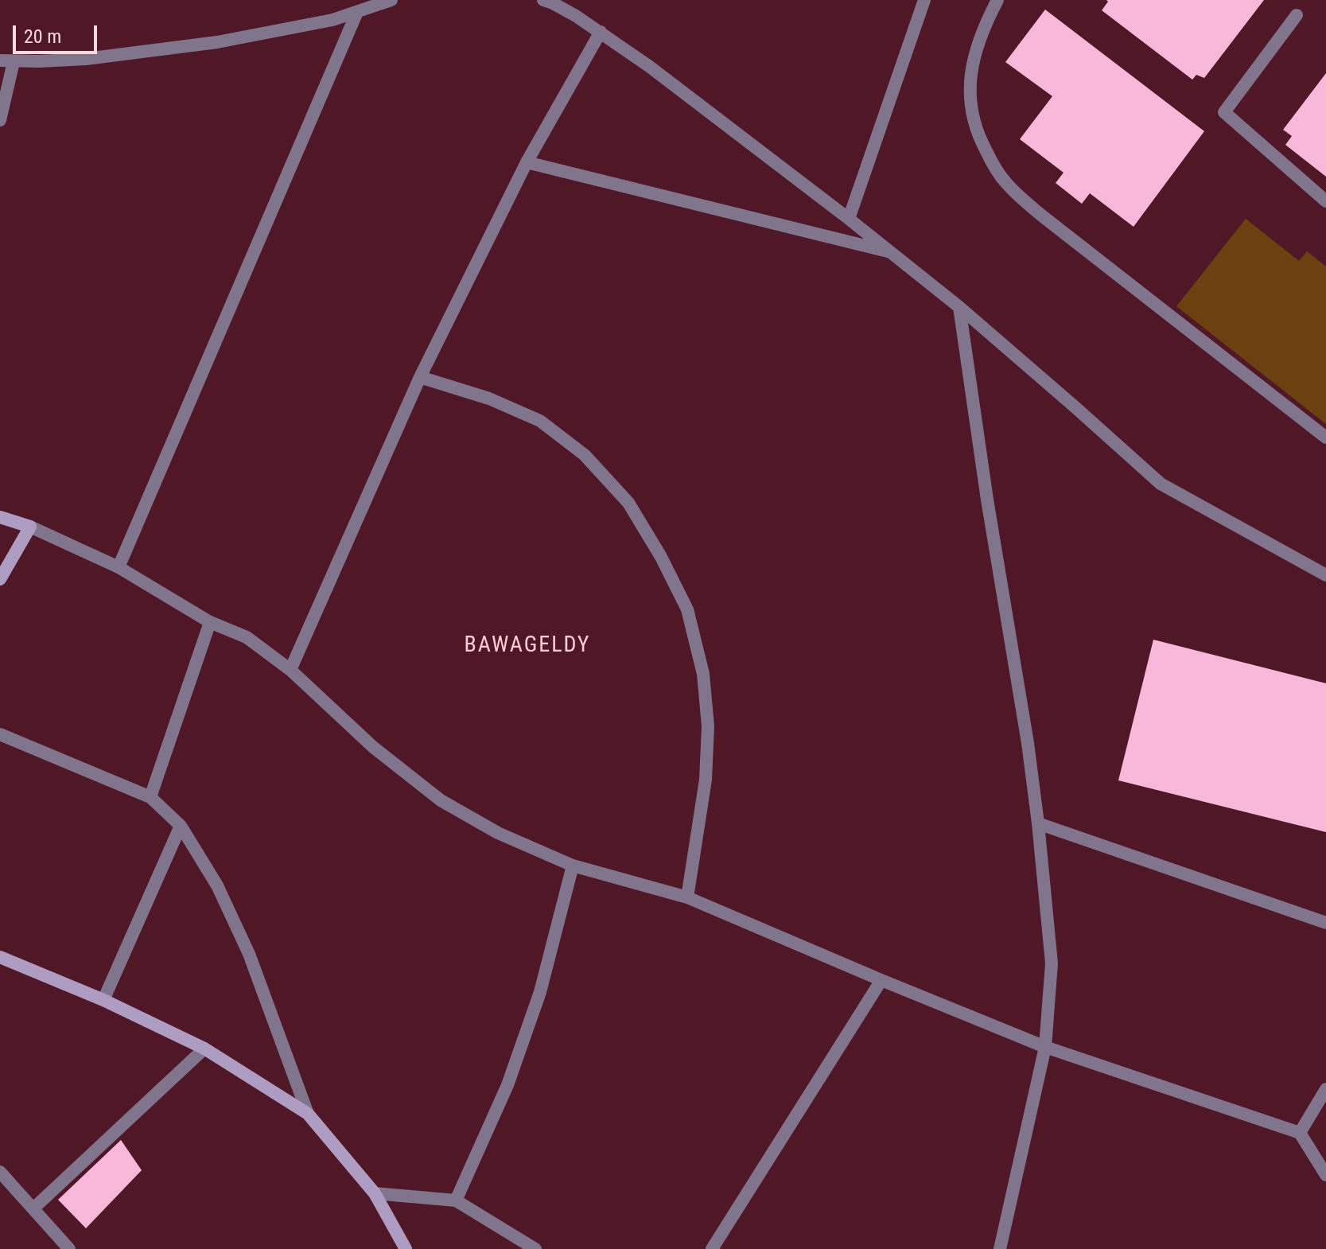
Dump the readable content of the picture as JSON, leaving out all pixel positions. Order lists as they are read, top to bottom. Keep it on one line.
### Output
{"districts":["BAWAGELDY"],"scale_bar":"20 m"}
